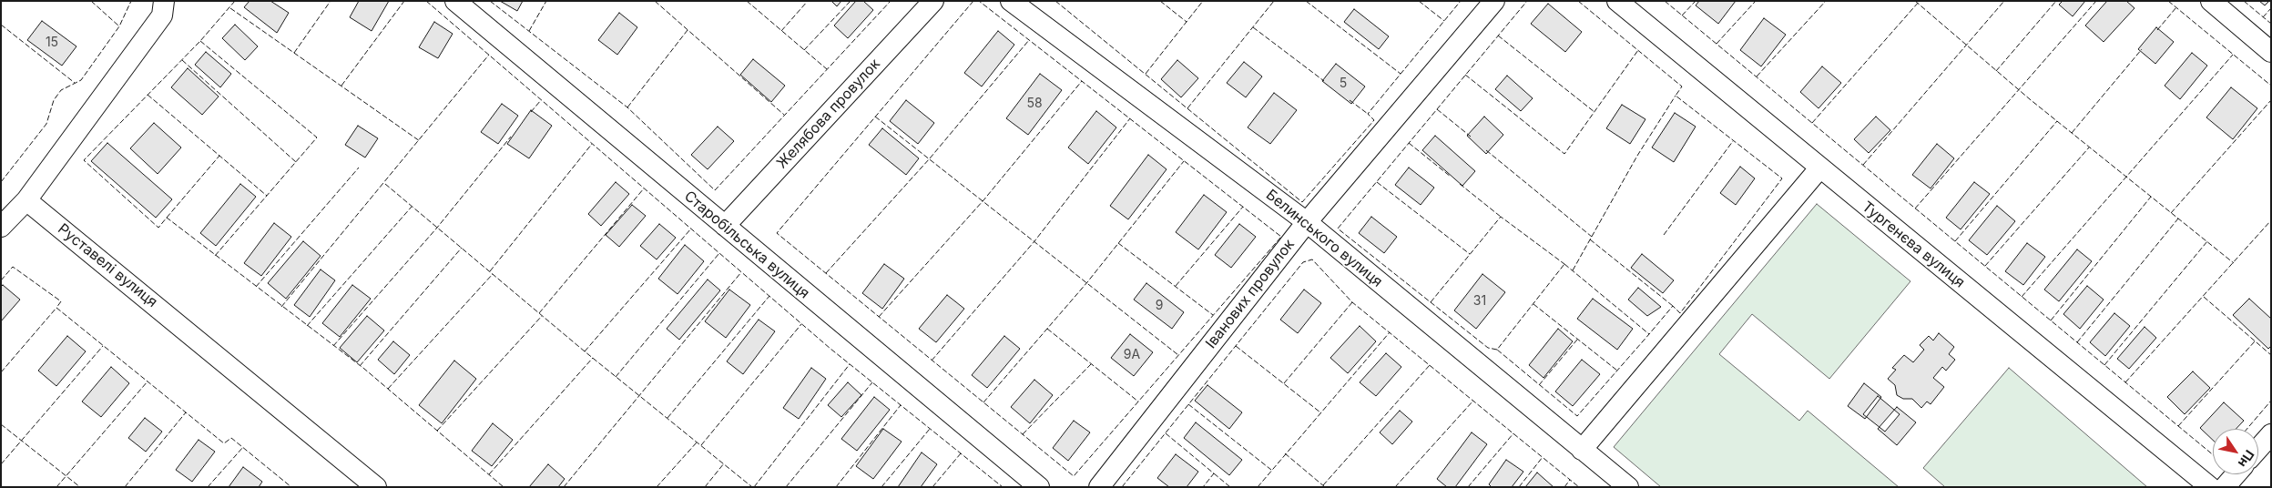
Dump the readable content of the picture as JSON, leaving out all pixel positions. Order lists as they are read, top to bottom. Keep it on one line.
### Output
{"streets":{"street":["Желябова провулок","Белинського вулиця","Старобільська вулиця","Тургенєва вулиця","Руставелі вулиця","Іванових провулок"]},"crossings":[["Желябова провулок","Старобільська вулиця"],["Белинського вулиця","Іванових провулок"]],"house_numbers":["15","5","58","31","9","9А"],"north":"bottom right"}
